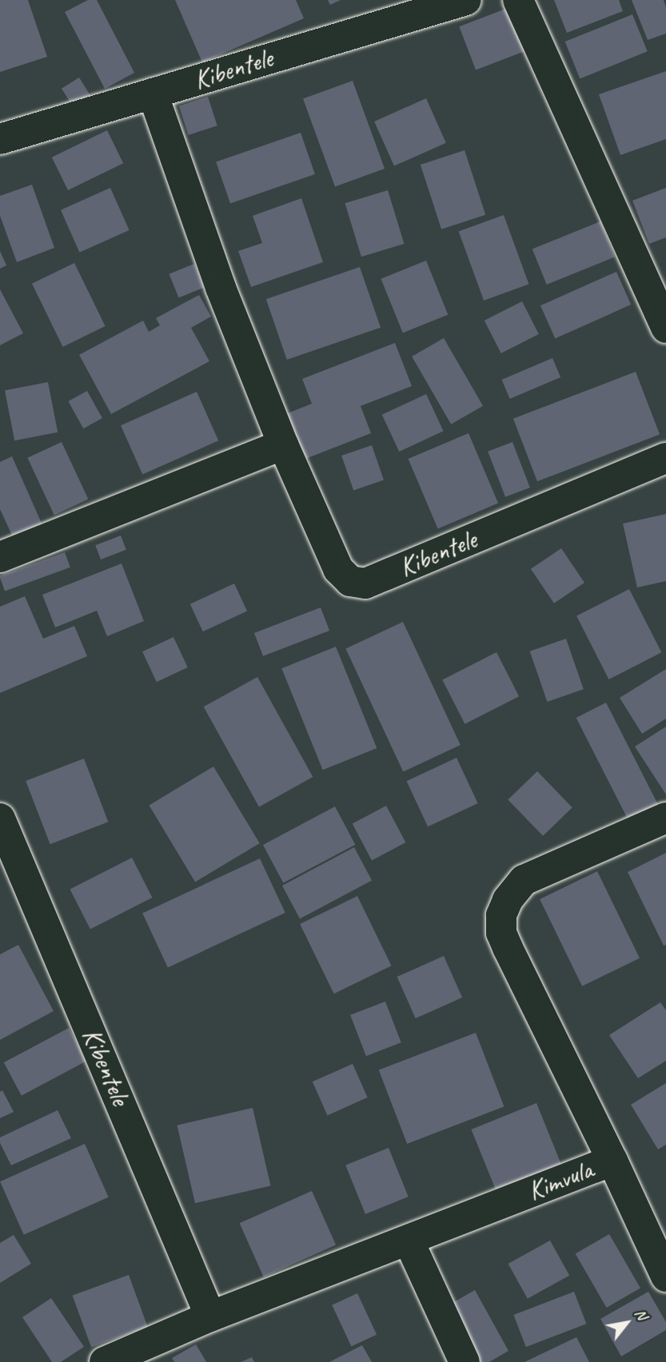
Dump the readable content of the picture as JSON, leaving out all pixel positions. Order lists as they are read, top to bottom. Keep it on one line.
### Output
{"streets":{"street":["Kibentele","Kimvula"]},"crossings":[["Kibentele","Kimvula"]],"north":"top right"}
